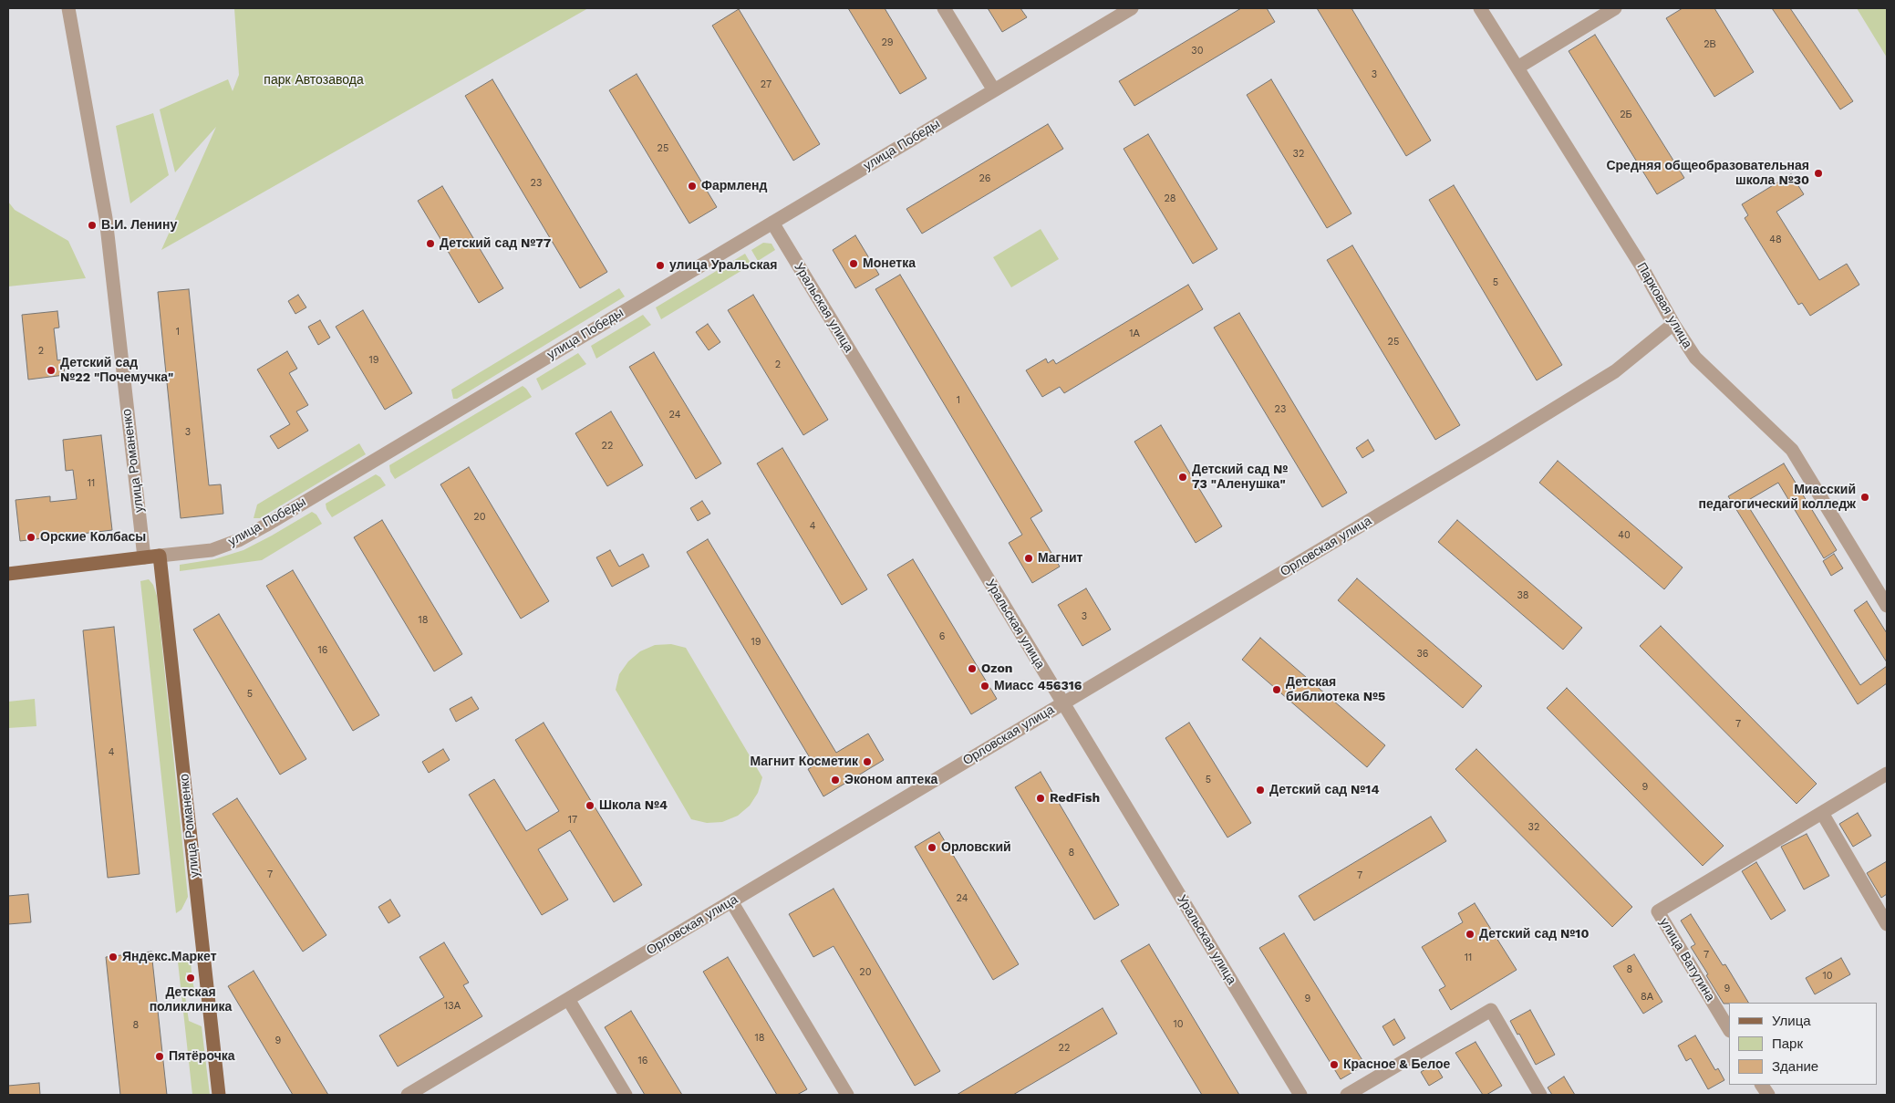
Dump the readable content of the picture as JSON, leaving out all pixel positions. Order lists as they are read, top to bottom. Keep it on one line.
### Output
{"streets":{"main road":["улица Победы","улица Романенко"],"street":["Парковая улица","Уральская улица","Орловская улица","улица Ватутина"]},"crossings":[["улица Победы","Уральская улица"],["улица Победы","улица Романенко"],["Парковая улица","Орловская улица"],["Уральская улица","Орловская улица"]],"parks":["парк Автозавода"],"places":["Средняя общеобразовательная школа №30","Фармленд","В.И. Ленину","Детский сад №77","Монетка","улица Уральская","Детский сад №22 \"Почемучка\"","Детский сад № 73 \"Аленушка\"","Миасский педагогический колледж","Орские Колбасы","Магнит","Ozon","Миасс 456316","Детская библиотека №5","Магнит Косметик","Эконом аптека","Детский сад №14","RedFish","Школа №4","Орловский","Детский сад №10","Яндекс.Маркет","Детская поликлиника","Пятёрочка","Красное & Белое"],"house_numbers":["29","2В","30","3","27","2Б","25","32","26","23","28","48","5","1","1А","25","2","19","2","1","23","24","3","22","11","20","4","40","38","3","18","6","19","16","36","5","7","4","5","9","17","32","8","7","7","24","7","11","8","20","10","9","8А","9","13А","10","8","18","9","22","16"],"legend":["Улица","Парк","Здание"]}
